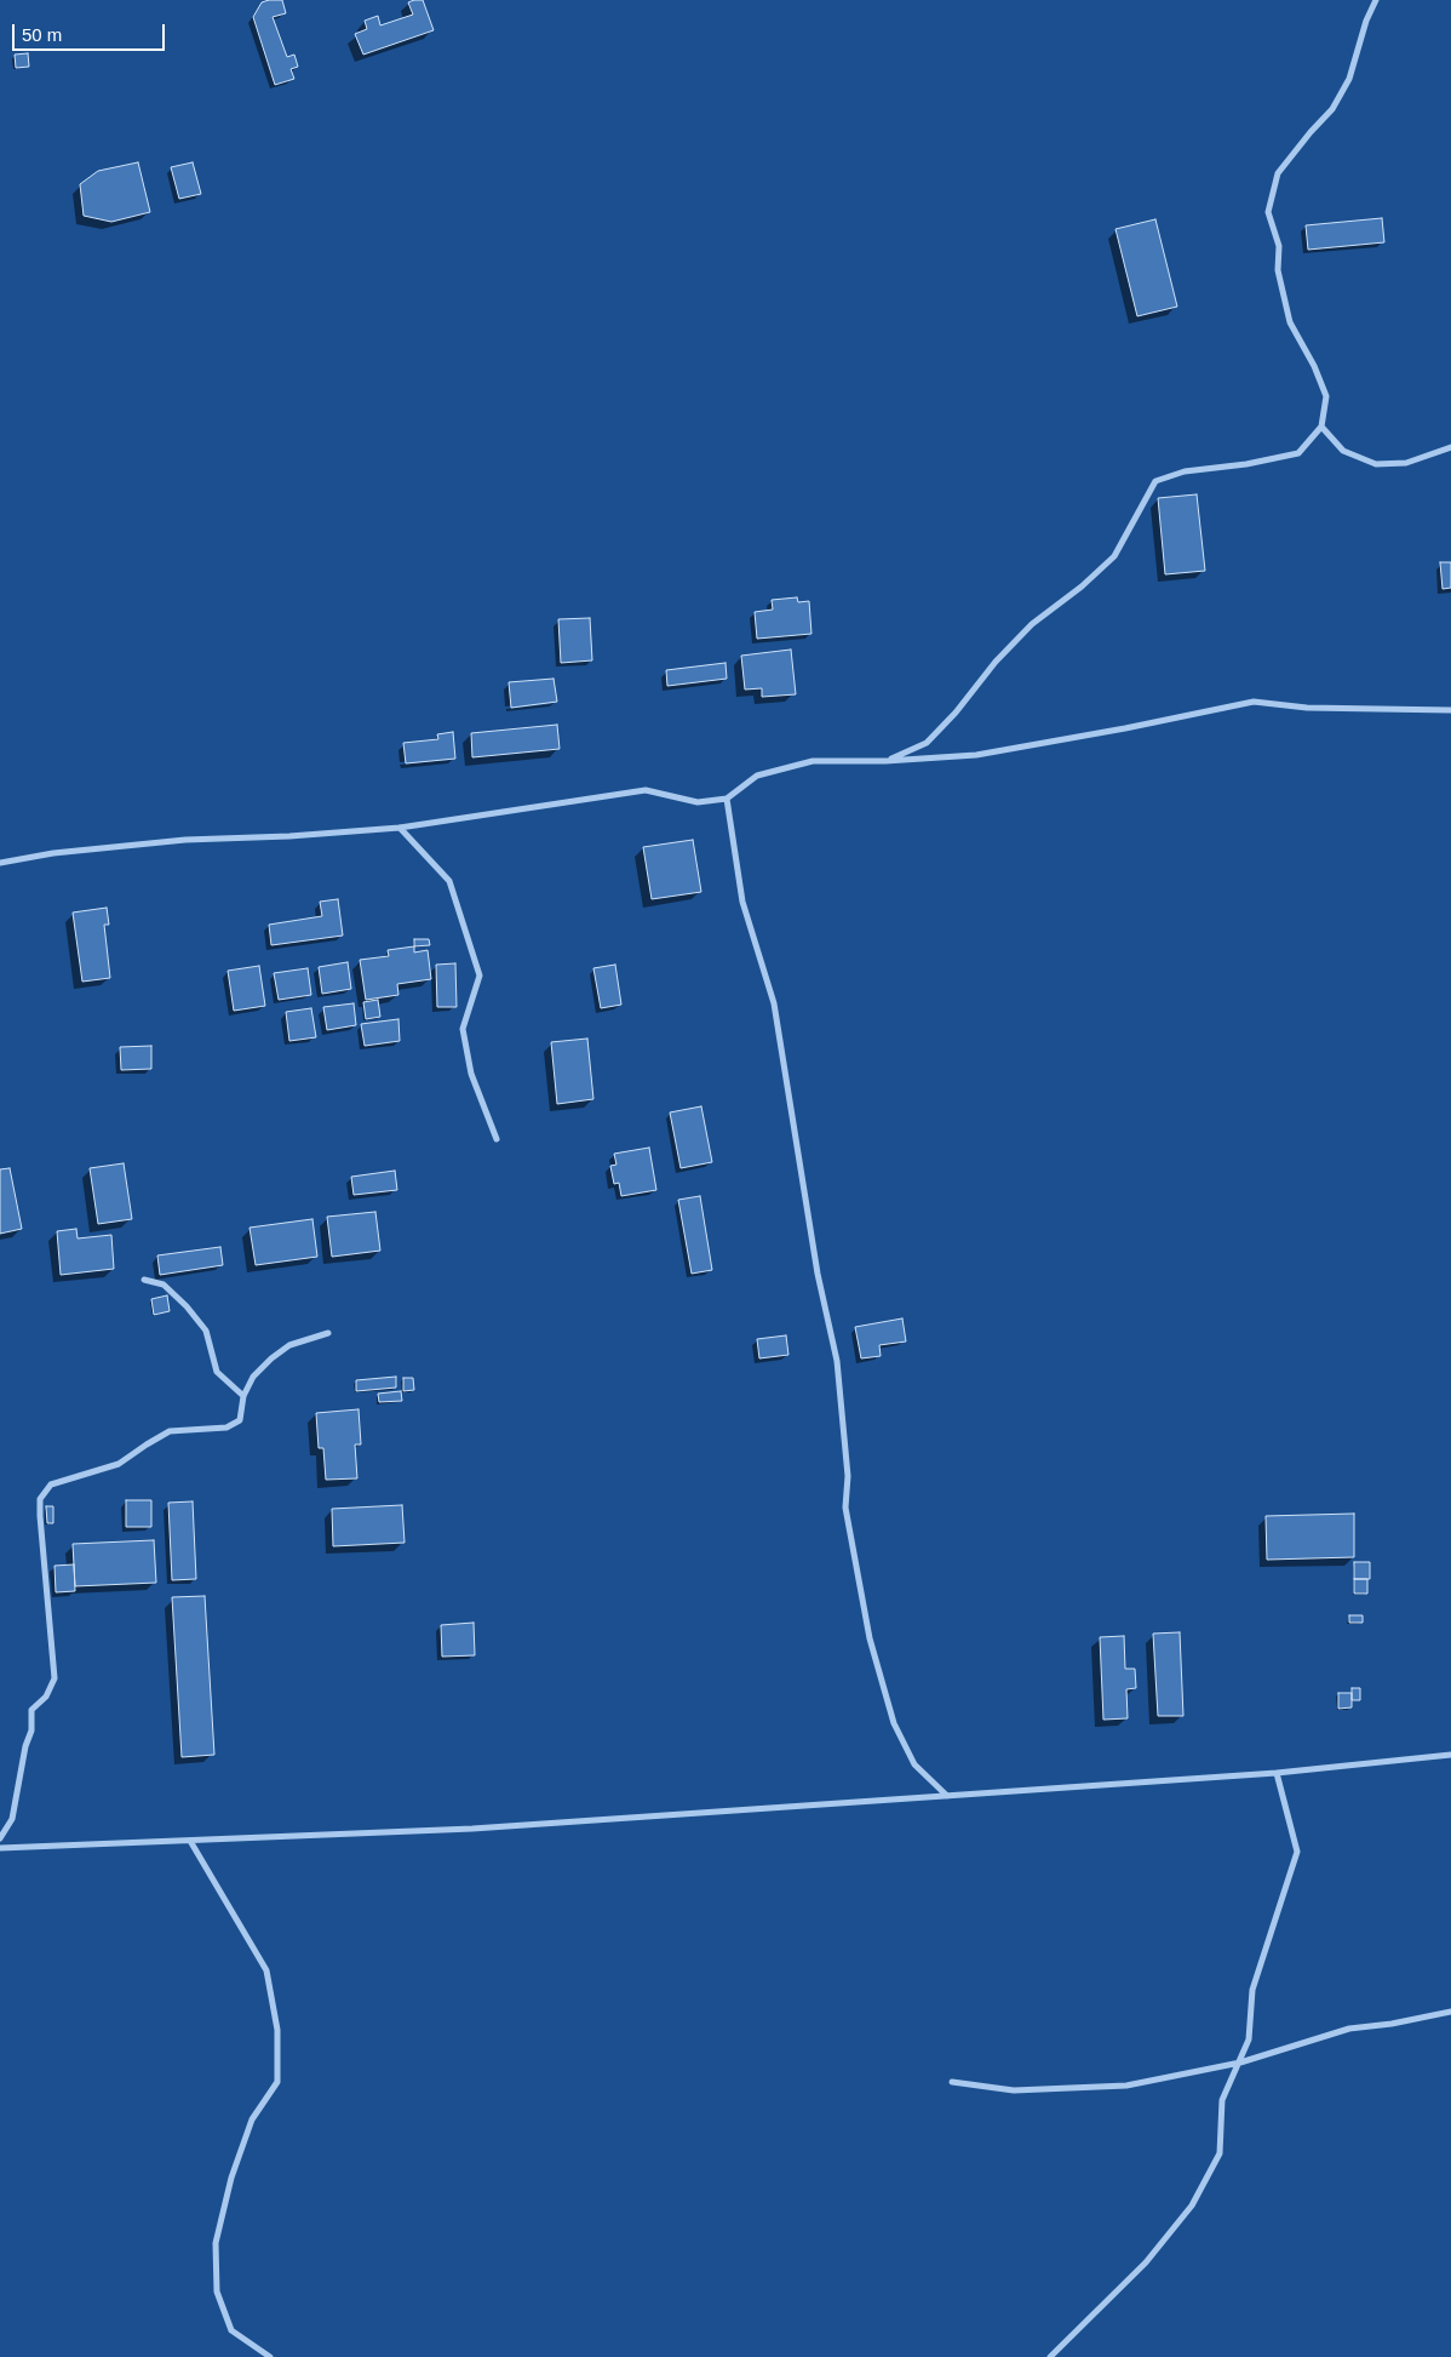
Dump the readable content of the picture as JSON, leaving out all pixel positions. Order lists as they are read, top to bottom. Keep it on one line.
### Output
{"scale_bar":"50 m"}
